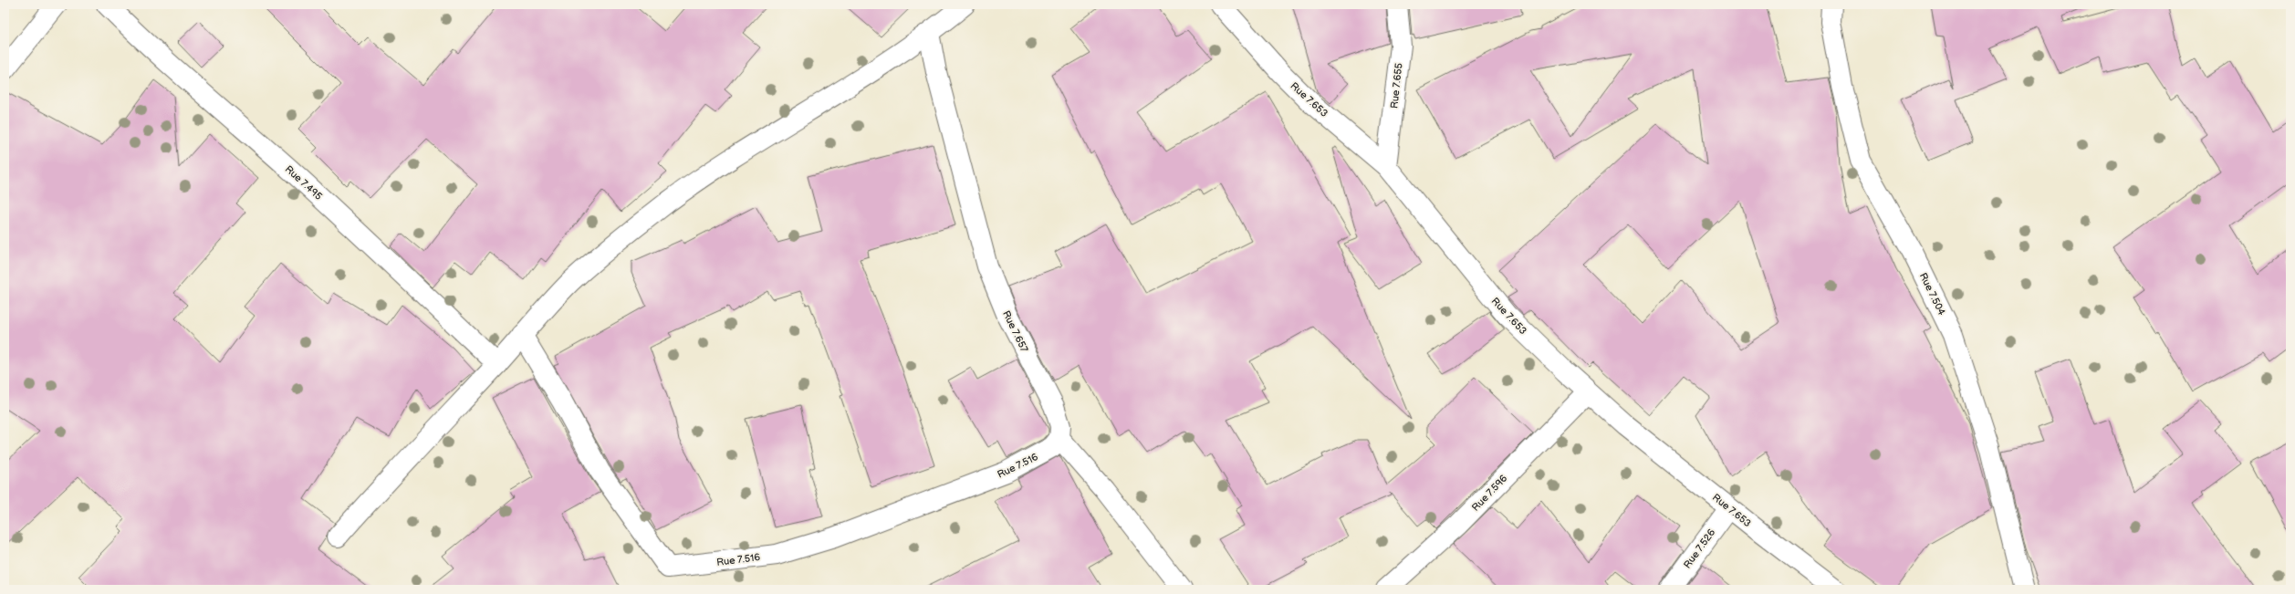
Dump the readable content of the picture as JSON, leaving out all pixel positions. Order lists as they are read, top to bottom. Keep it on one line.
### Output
{"streets":{"street":["Rue 7.655","Rue 7.653","Rue 7.495","Rue 7.504","Rue 7.657","Rue 7.516","Rue 7.596","Rue 7.526"]},"crossings":[["Rue 7.655","Rue 7.653"],["Rue 7.653","Rue 7.596"],["Rue 7.653","Rue 7.526"],["Rue 7.657","Rue 7.516"]]}
